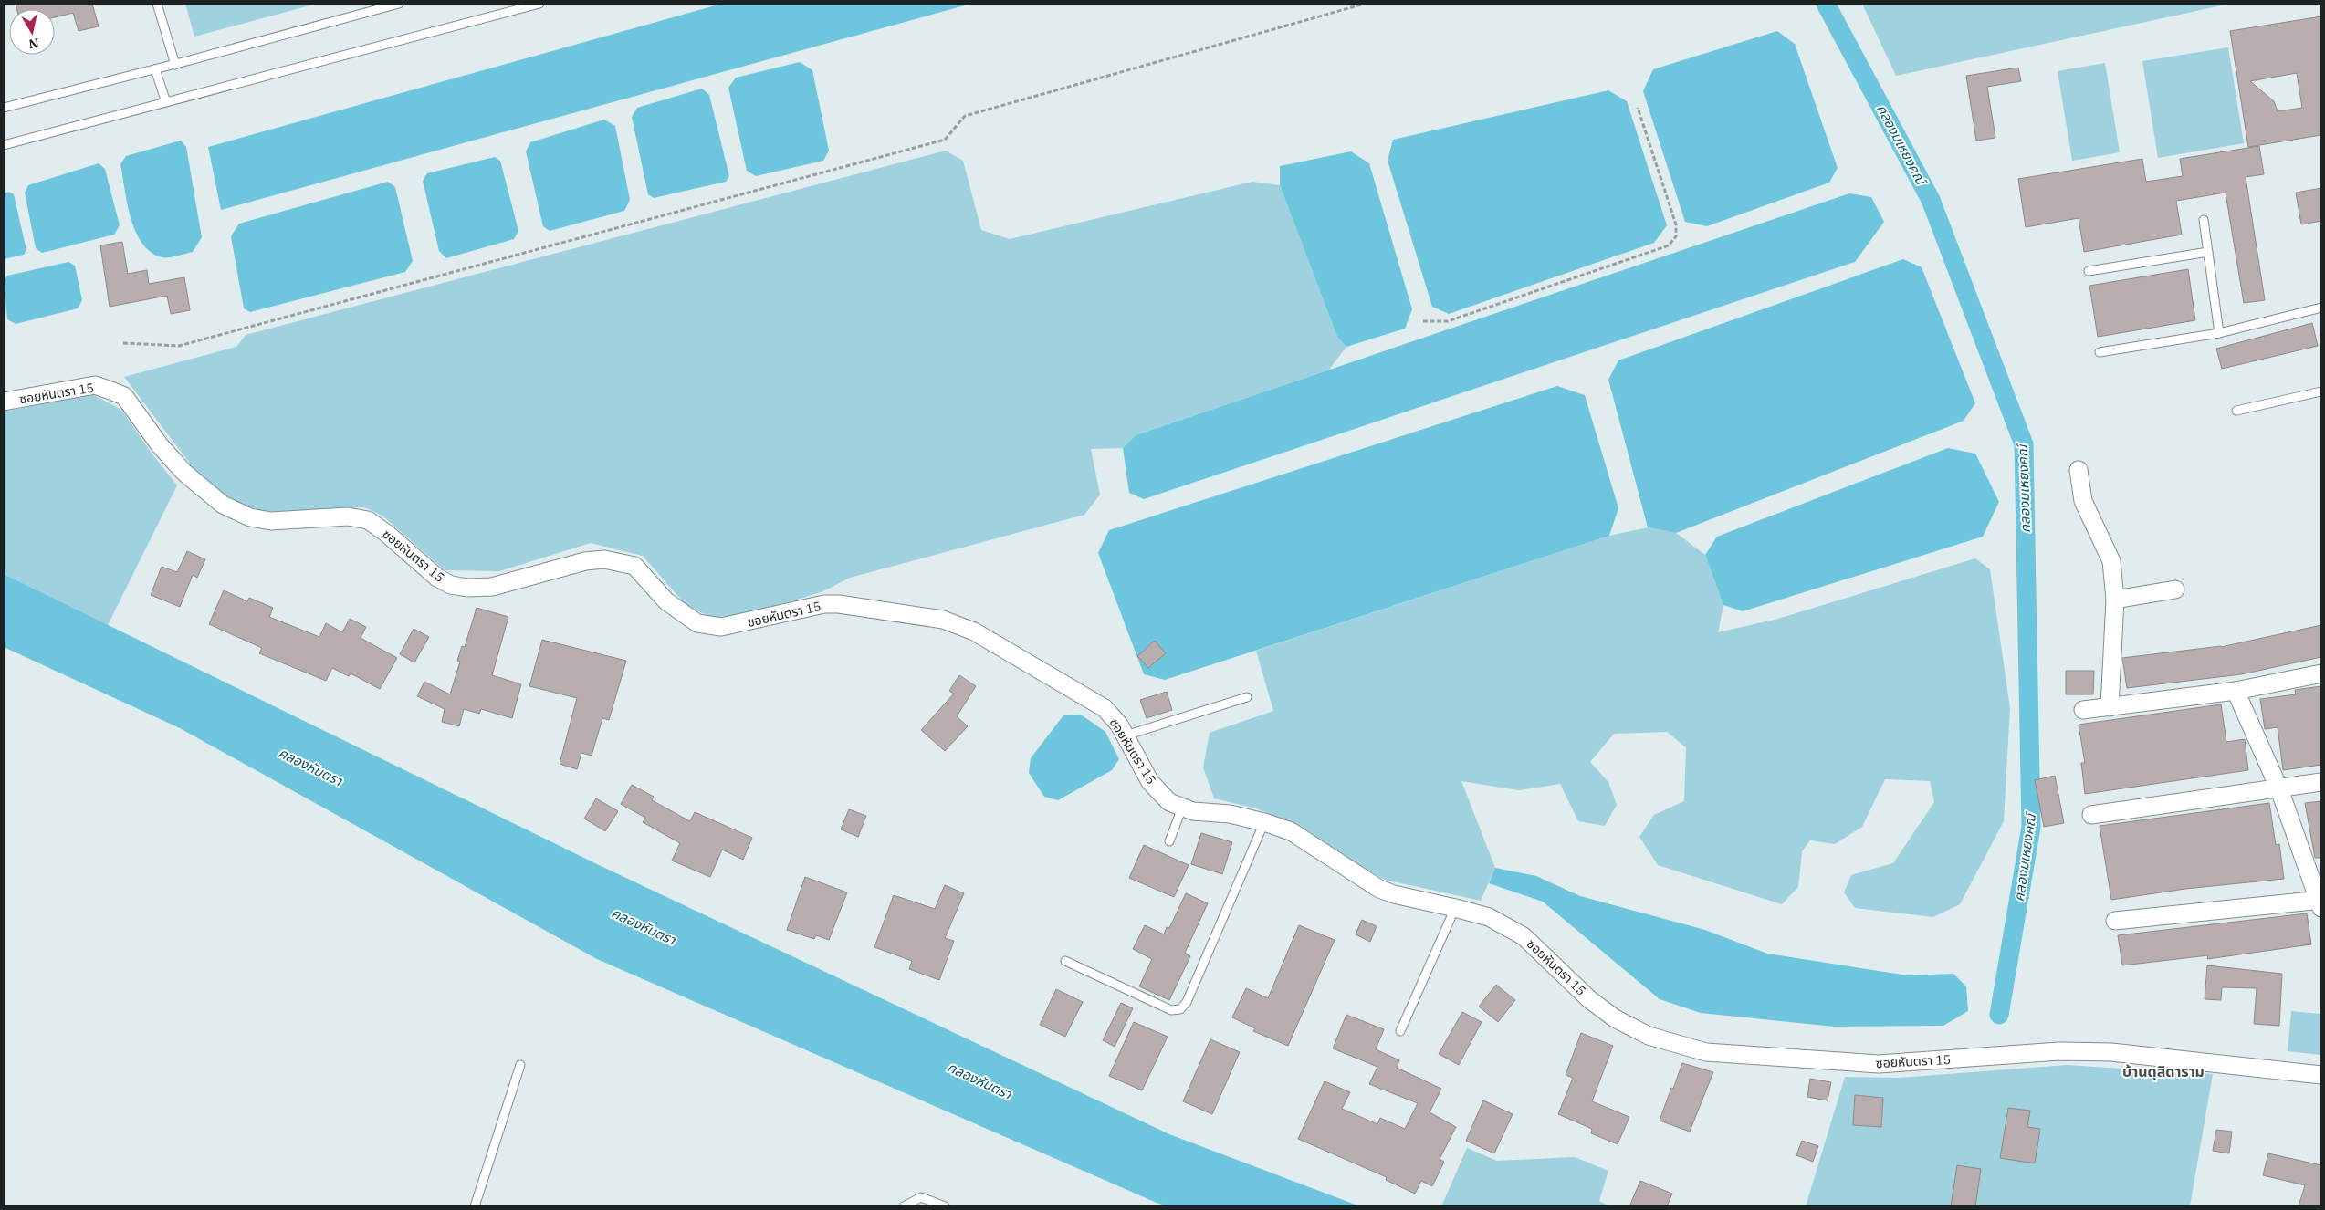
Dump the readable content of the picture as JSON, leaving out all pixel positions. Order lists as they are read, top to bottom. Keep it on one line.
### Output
{"streets":{"street":["ซอยหันตรา 15"]},"districts":["บ้านดุสิดาราม"],"water":["คลองมเหยงคณ์","คลองหันตรา"],"north":"bottom"}
